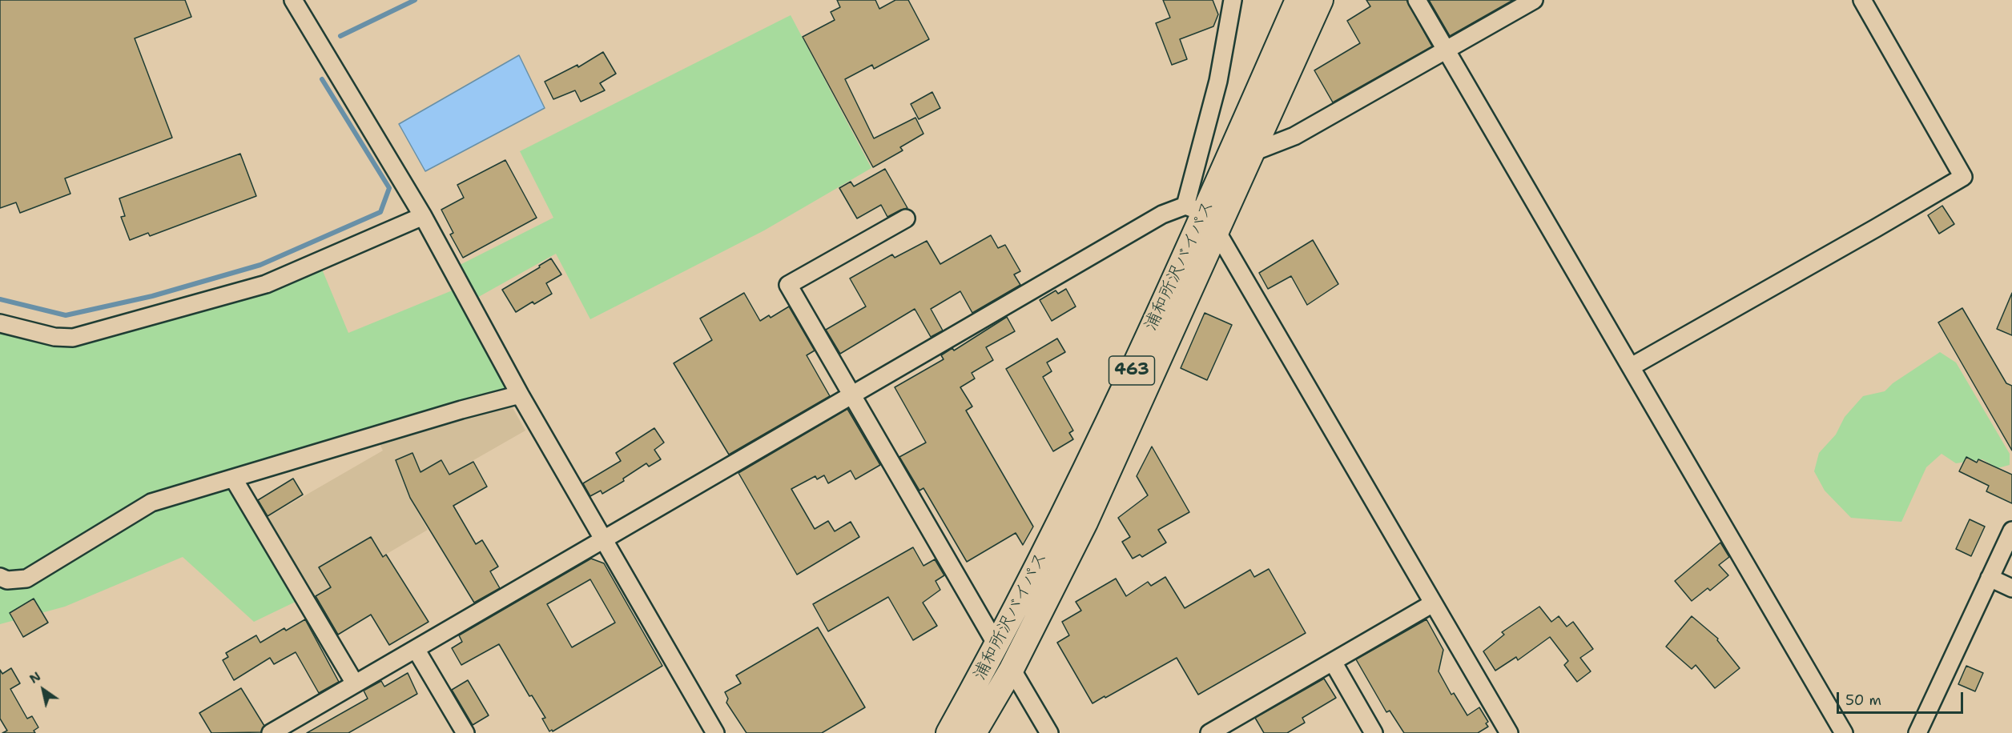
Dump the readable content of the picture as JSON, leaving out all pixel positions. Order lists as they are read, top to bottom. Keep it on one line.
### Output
{"streets":{"highway":["浦和所沢バイパス","463"]},"scale_bar":"50 m","north":"top left"}
